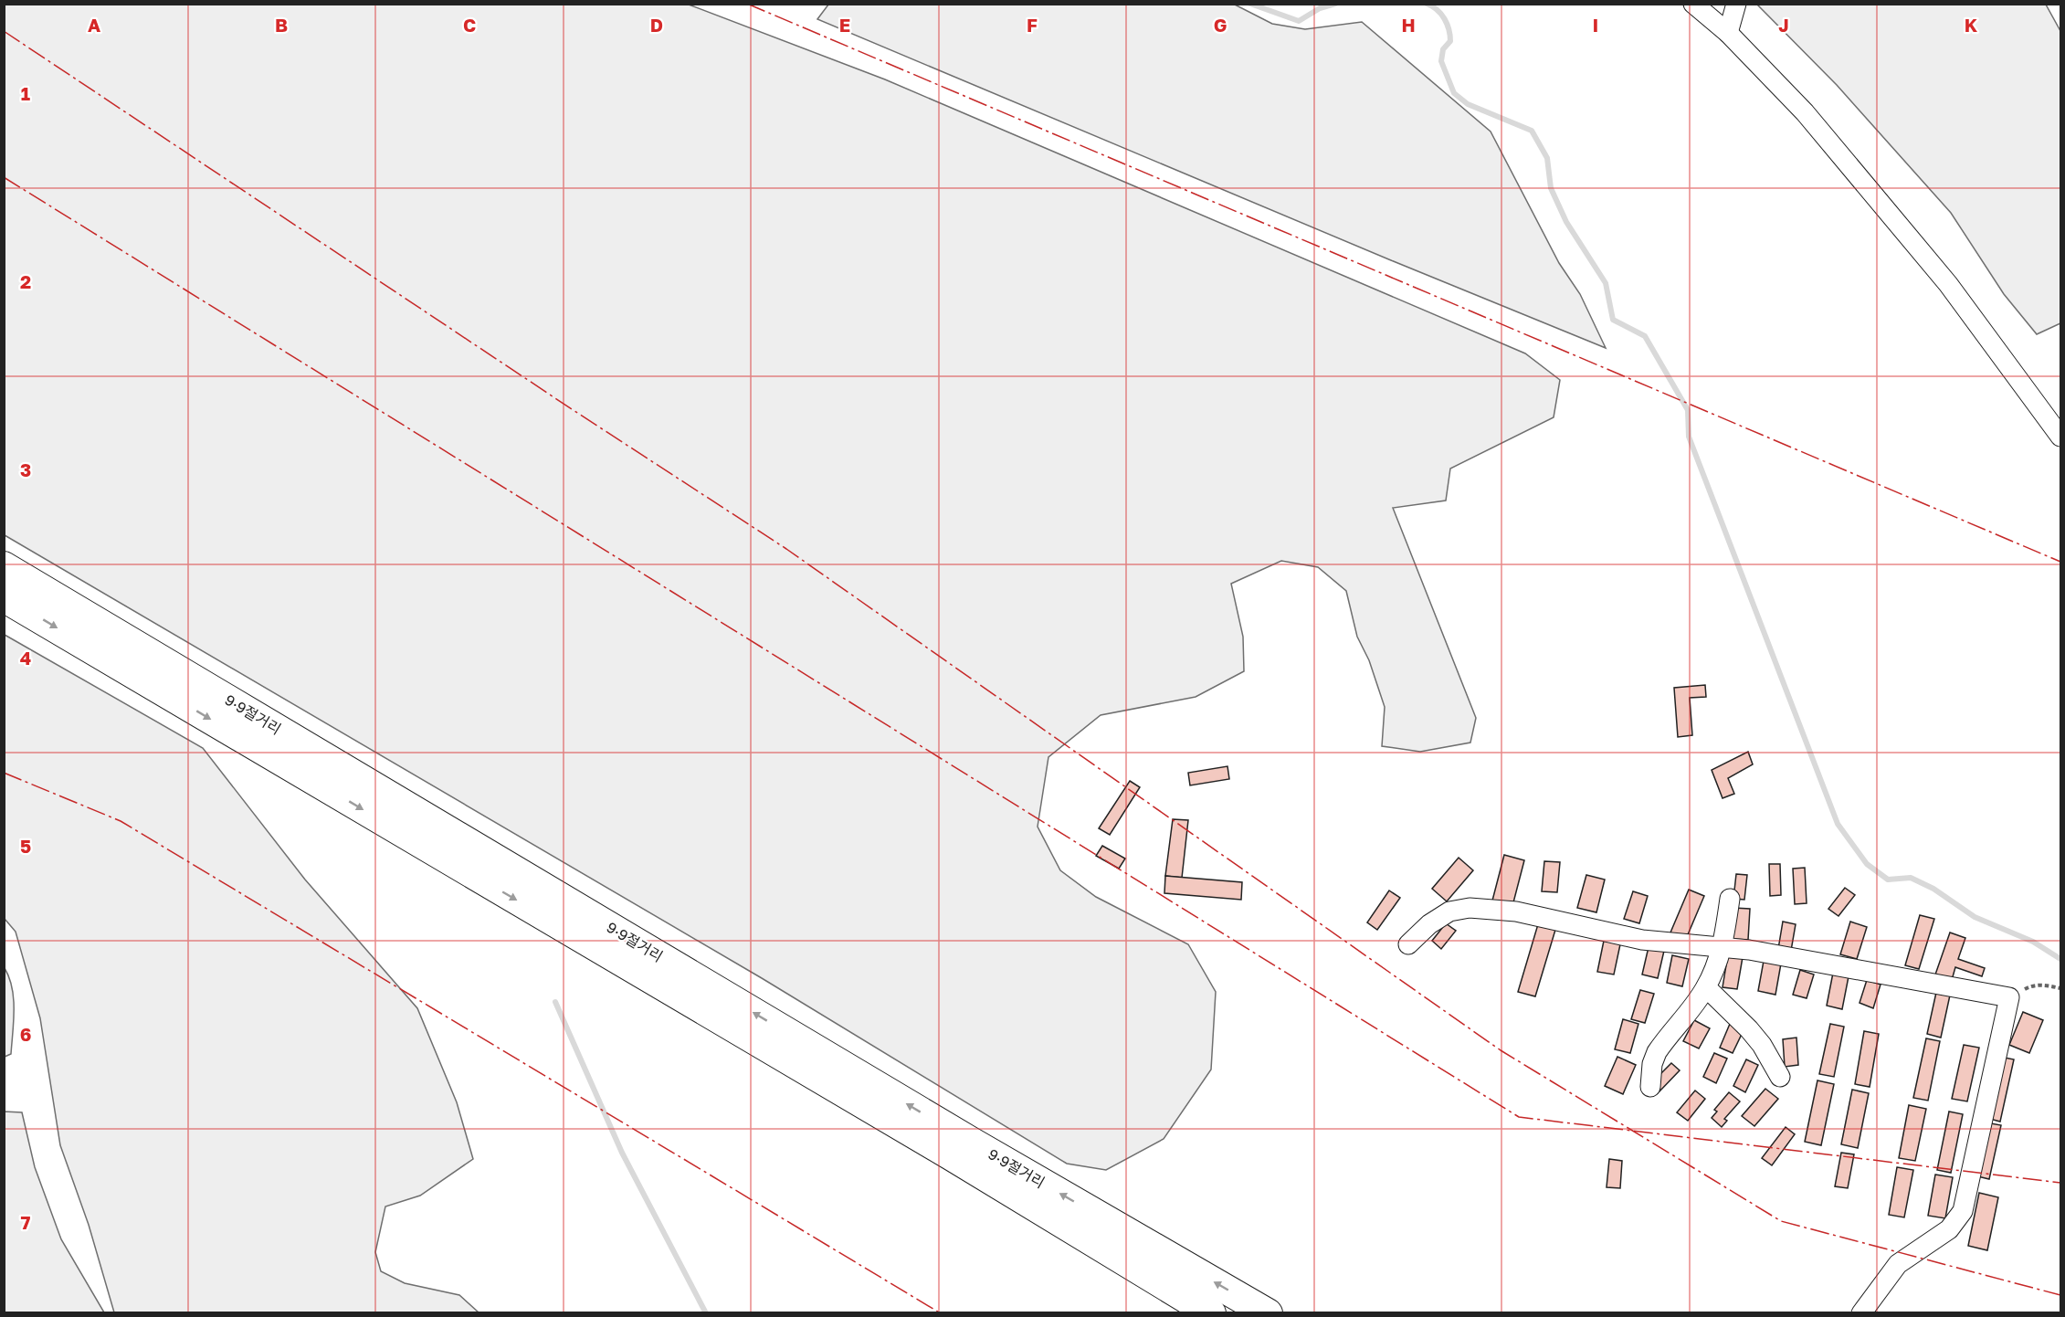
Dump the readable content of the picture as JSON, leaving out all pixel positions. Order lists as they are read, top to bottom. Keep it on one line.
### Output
{"streets":{"highway":["9·9절거리"]},"grid":{"columns":["A","B","C","D","E","F","G","H","I","J","K"],"rows":["1","2","3","4","5","6","7"]}}
